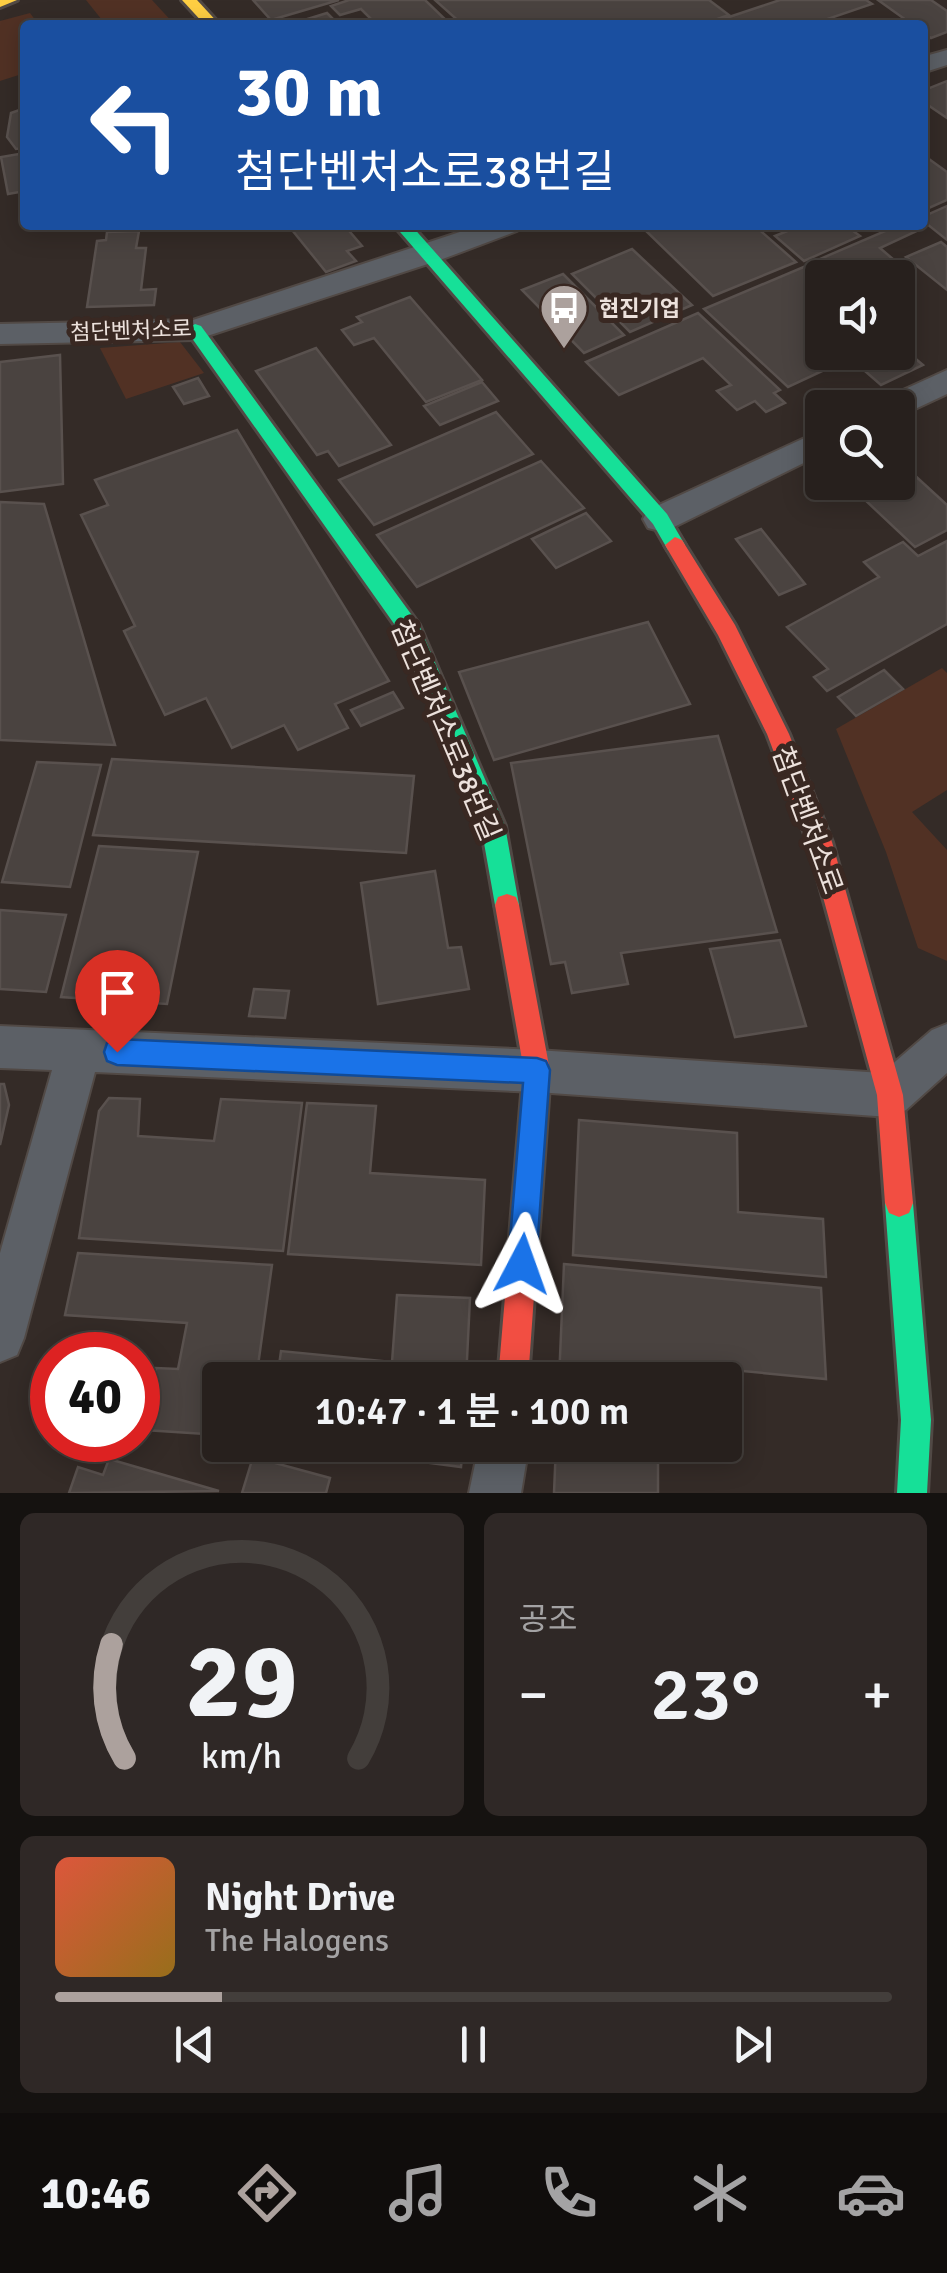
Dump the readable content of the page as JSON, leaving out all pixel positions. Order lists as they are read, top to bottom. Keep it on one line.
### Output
{"streets":{"street":["첨단벤처소로","첨단벤처소로38번길"]},"crossings":[["첨단벤처소로","첨단벤처소로38번길"]],"places":{"bus stop":["현진기업"]},"page":{"turn":["30 m","첨단벤처소로38번길"],"limit":"40","trip":"10:47 · 1 분 · 100 m","tile":"공조","heat":["−","23°","+"],"song":["Night Drive","The Halogens"],"tabs":"10:46","gauge":["29","km/h"]}}
